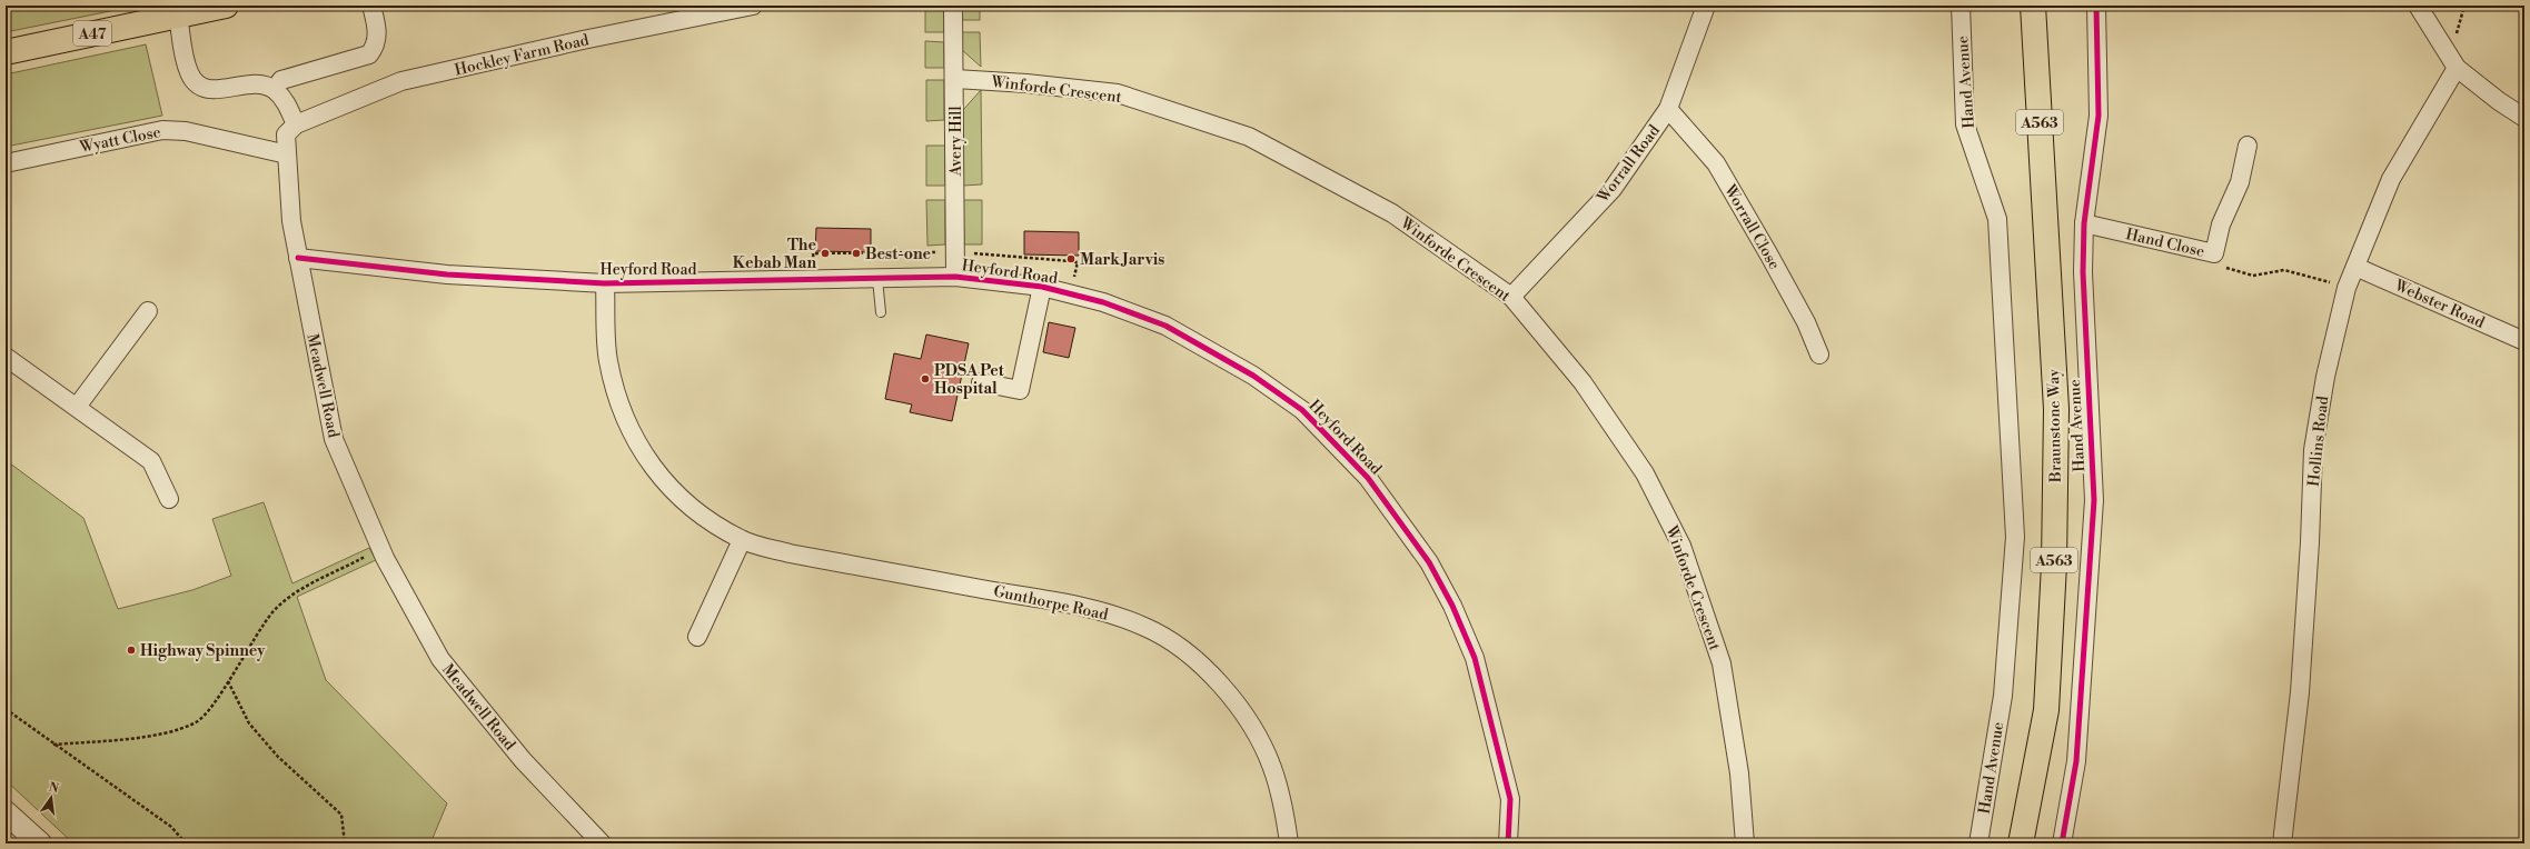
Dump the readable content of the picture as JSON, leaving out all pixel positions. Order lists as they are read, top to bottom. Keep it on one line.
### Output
{"streets":{"main road":["A47","A563","Braunstone Way"],"street":["Hockley Farm Road","Hand Avenue","Winforde Crescent","Wyatt Close","Avery Hill","Worrall Road","Worrall Close","Hand Close","Heyford Road","Webster Road","Meadwell Road","Hollins Road","Gunthorpe Road"]},"crossings":[["Hockley Farm Road","Meadwell Road"],["Hand Avenue","Hand Close"],["Winforde Crescent","Avery Hill"],["Winforde Crescent","Worrall Road"],["Wyatt Close","Meadwell Road"],["Avery Hill","Heyford Road"],["Worrall Road","Worrall Close"],["Heyford Road","Meadwell Road"],["Heyford Road","Gunthorpe Road"],["Webster Road","Hollins Road"]],"places":["The Kebab Man","Best-one","Mark Jarvis","PDSA Pet Hospital","Highway Spinney"],"north":"top"}
